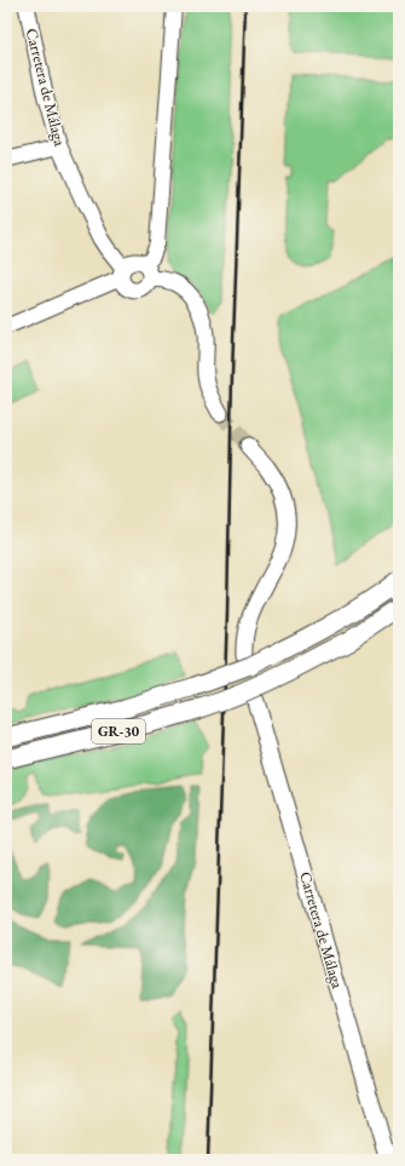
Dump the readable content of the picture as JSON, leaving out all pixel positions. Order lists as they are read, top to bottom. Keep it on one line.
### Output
{"streets":{"highway":["GR-30"],"main road":["Carretera de Málaga"]}}
